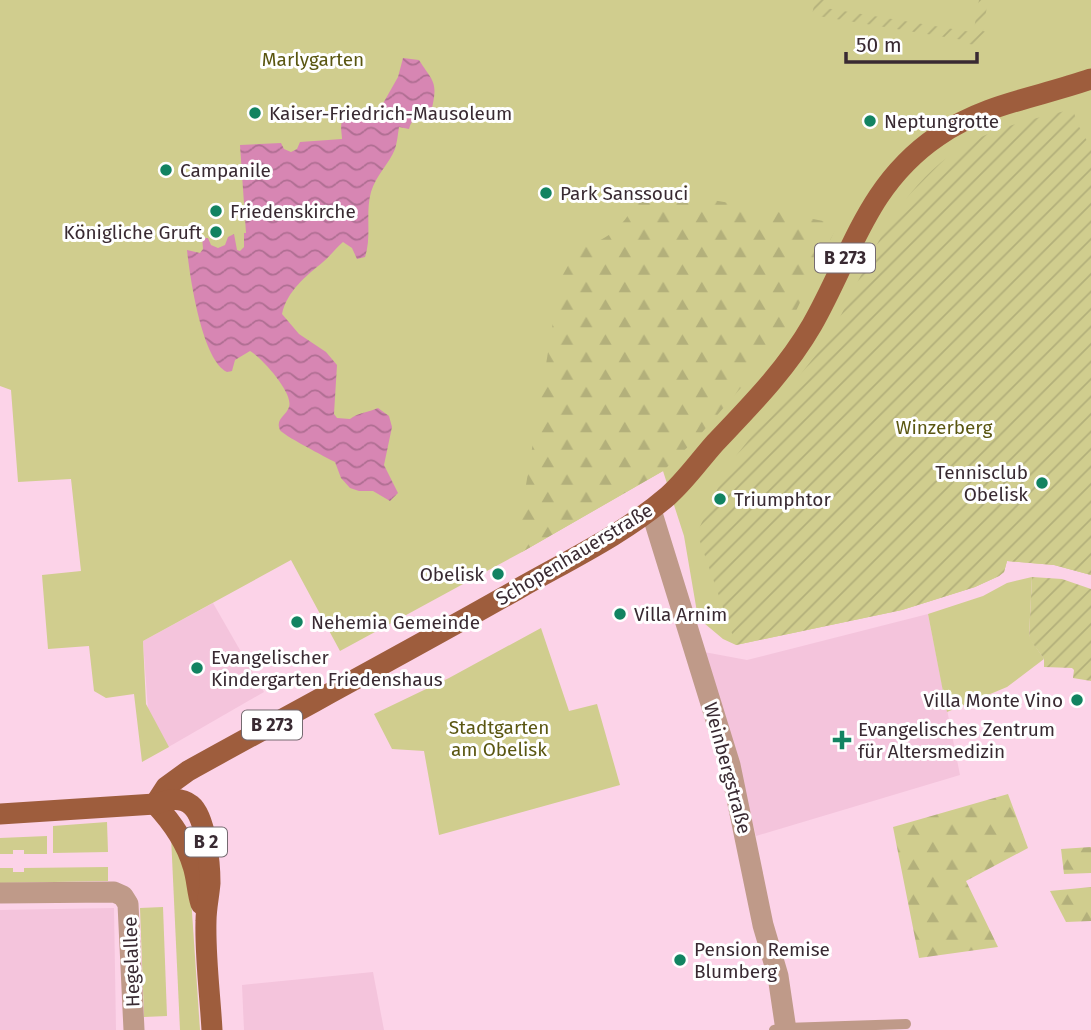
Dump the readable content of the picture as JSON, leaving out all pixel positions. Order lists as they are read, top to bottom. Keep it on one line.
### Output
{"streets":{"main road":["B 273","Schopenhauerstraße","B 2"],"street":["Weinbergstraße","Hegelallee"]},"crossings":[["Schopenhauerstraße","Weinbergstraße"],["Schopenhauerstraße","B 2"]],"parks":["Marlygarten","Winzerberg","Stadtgarten am Obelisk"],"places":{"other":["Kaiser-Friedrich-Mausoleum","Neptungrotte","Campanile","Park Sanssouci","Friedenskirche","Königliche Gruft","Tennisclub Obelisk","Triumphtor","Obelisk","Villa Arnim","Nehemia Gemeinde","Evangelischer Kindergarten Friedenshaus","Villa Monte Vino","Pension Remise Blumberg"],"health":["Evangelisches Zentrum für Altersmedizin"]},"scale_bar":"50 m"}
